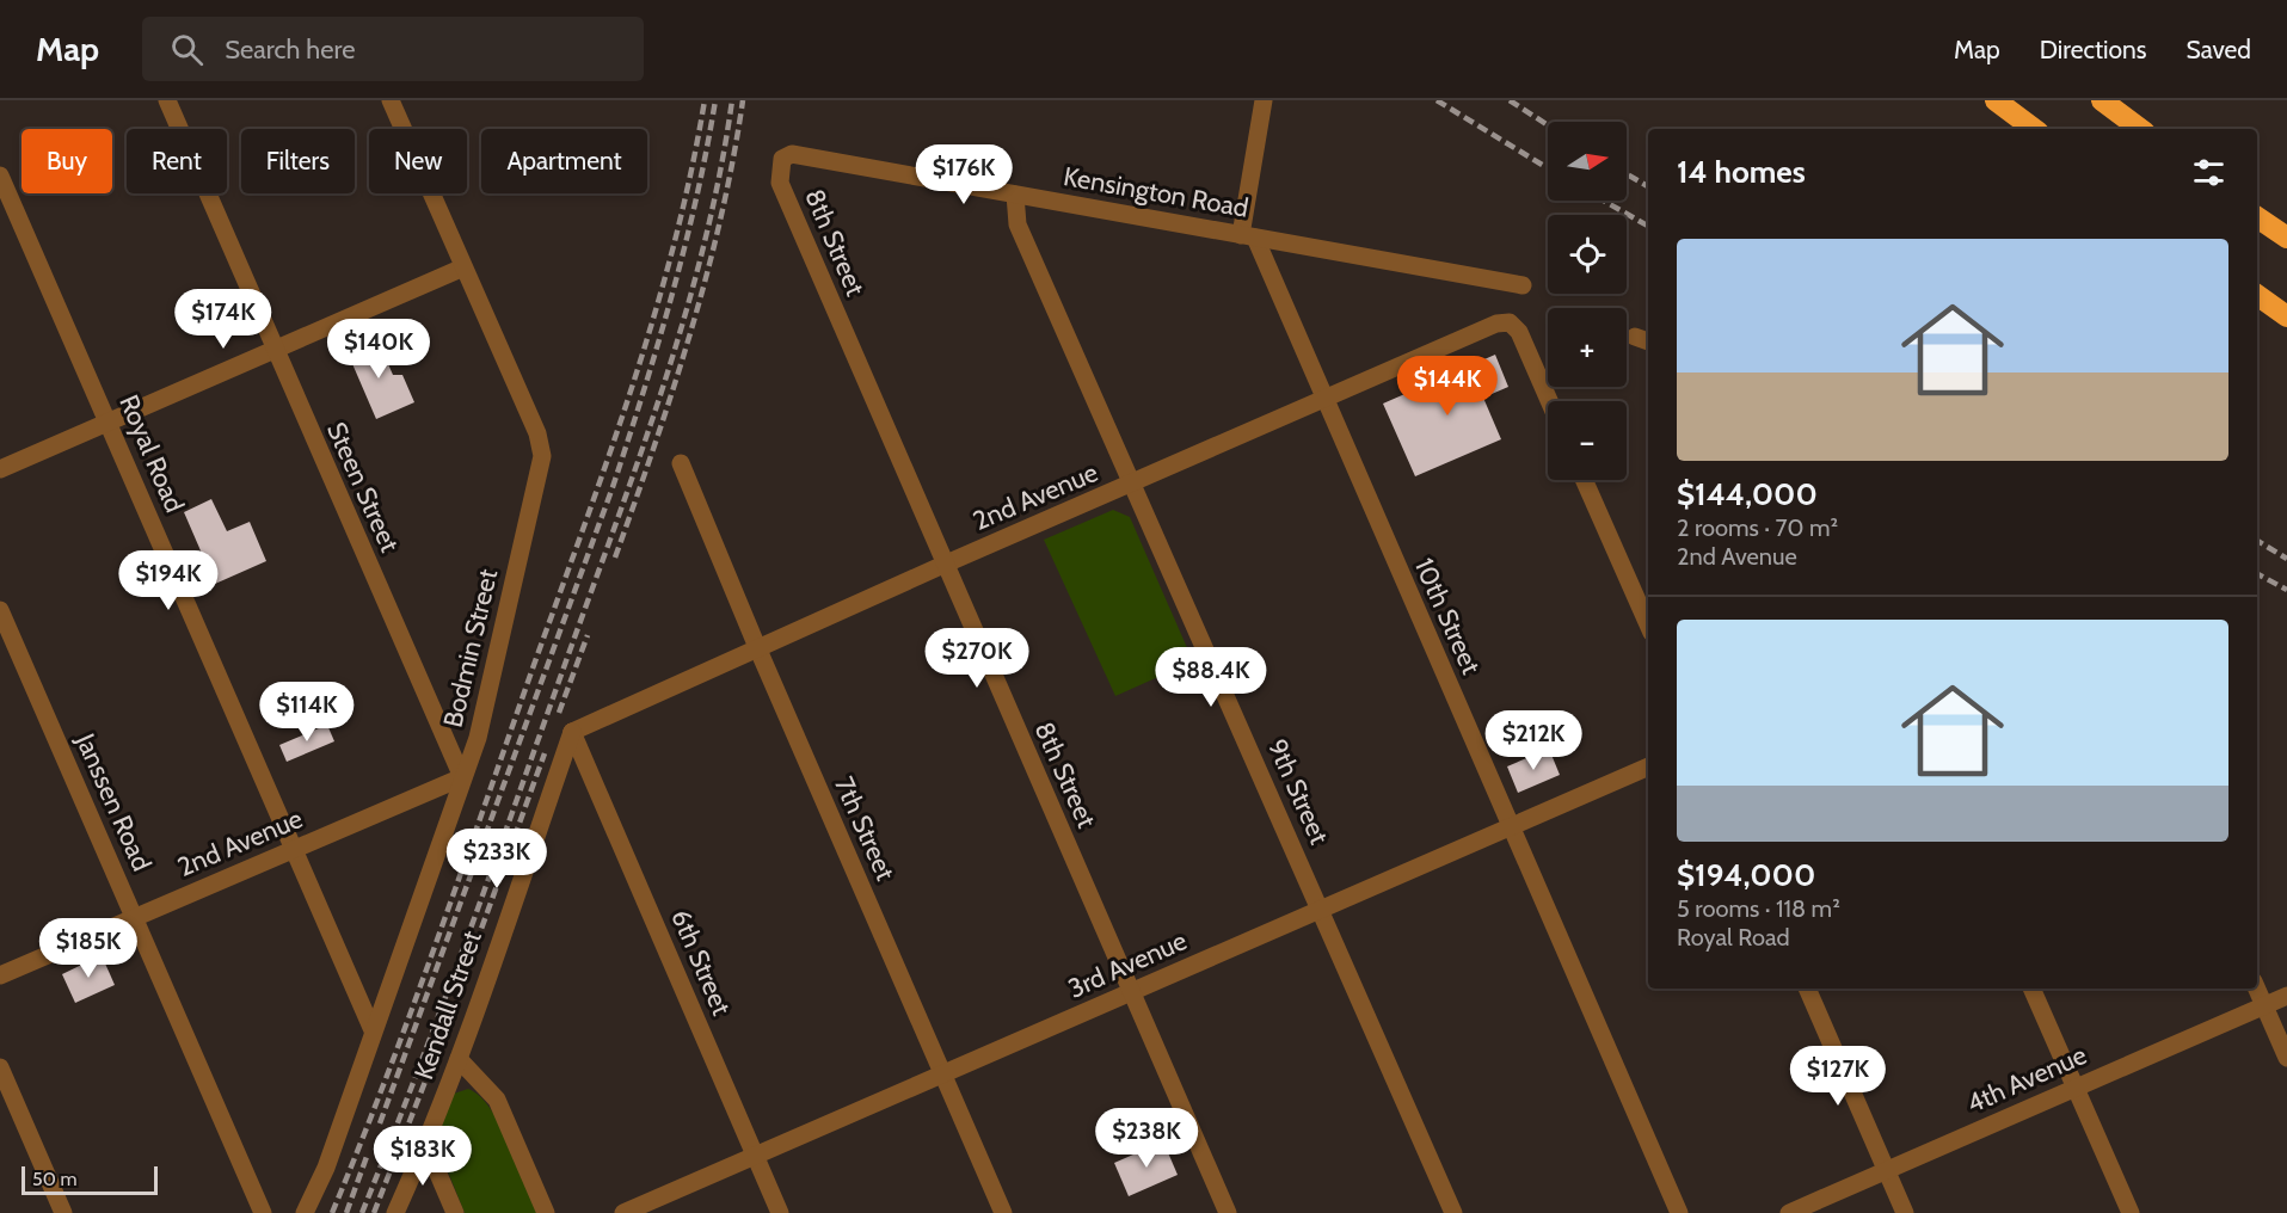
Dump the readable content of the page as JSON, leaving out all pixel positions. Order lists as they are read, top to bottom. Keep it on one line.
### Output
{"streets":{"street":["Kensington Road","8th Street","Royal Road","Steen Street","2nd Avenue","10th Street","Bodmin Street","9th Street","Janssen Road","7th Street","6th Street","3rd Avenue","Kendall Street","4th Avenue"]},"crossings":[["Kensington Road","8th Street"],["Kensington Road","10th Street"],["Kensington Road","9th Street"],["8th Street","2nd Avenue"],["8th Street","3rd Avenue"],["Royal Road","2nd Avenue"],["Royal Road","Bodmin Street"],["Steen Street","2nd Avenue"],["Steen Street","Bodmin Street"],["2nd Avenue","10th Street"],["2nd Avenue","Bodmin Street"],["2nd Avenue","9th Street"],["2nd Avenue","Janssen Road"],["2nd Avenue","7th Street"],["2nd Avenue","6th Street"],["2nd Avenue","Kendall Street"],["10th Street","3rd Avenue"],["9th Street","3rd Avenue"],["7th Street","3rd Avenue"],["6th Street","3rd Avenue"],["6th Street","Kendall Street"]],"scale_bar":"50 m","north":"right","page":{"header":"Map","search":"Search here","nav":["Map","Directions","Saved"],"map_buttons":["+","−"],"chip":["Buy","Rent","Filters","New","Apartment"],"heading":"14 homes","price":["$176K","$174K","$140K","$144K","$194K","$270K","$88.4K","$114K","$212K","$233K","$185K","$127K","$238K","$183K"],"list":[{"name":"$144,000","note":"2 rooms · 70 m² · 2nd Avenue"},{"name":"$194,000","note":"5 rooms · 118 m² · Royal Road"}],"scale":"50 m"}}
